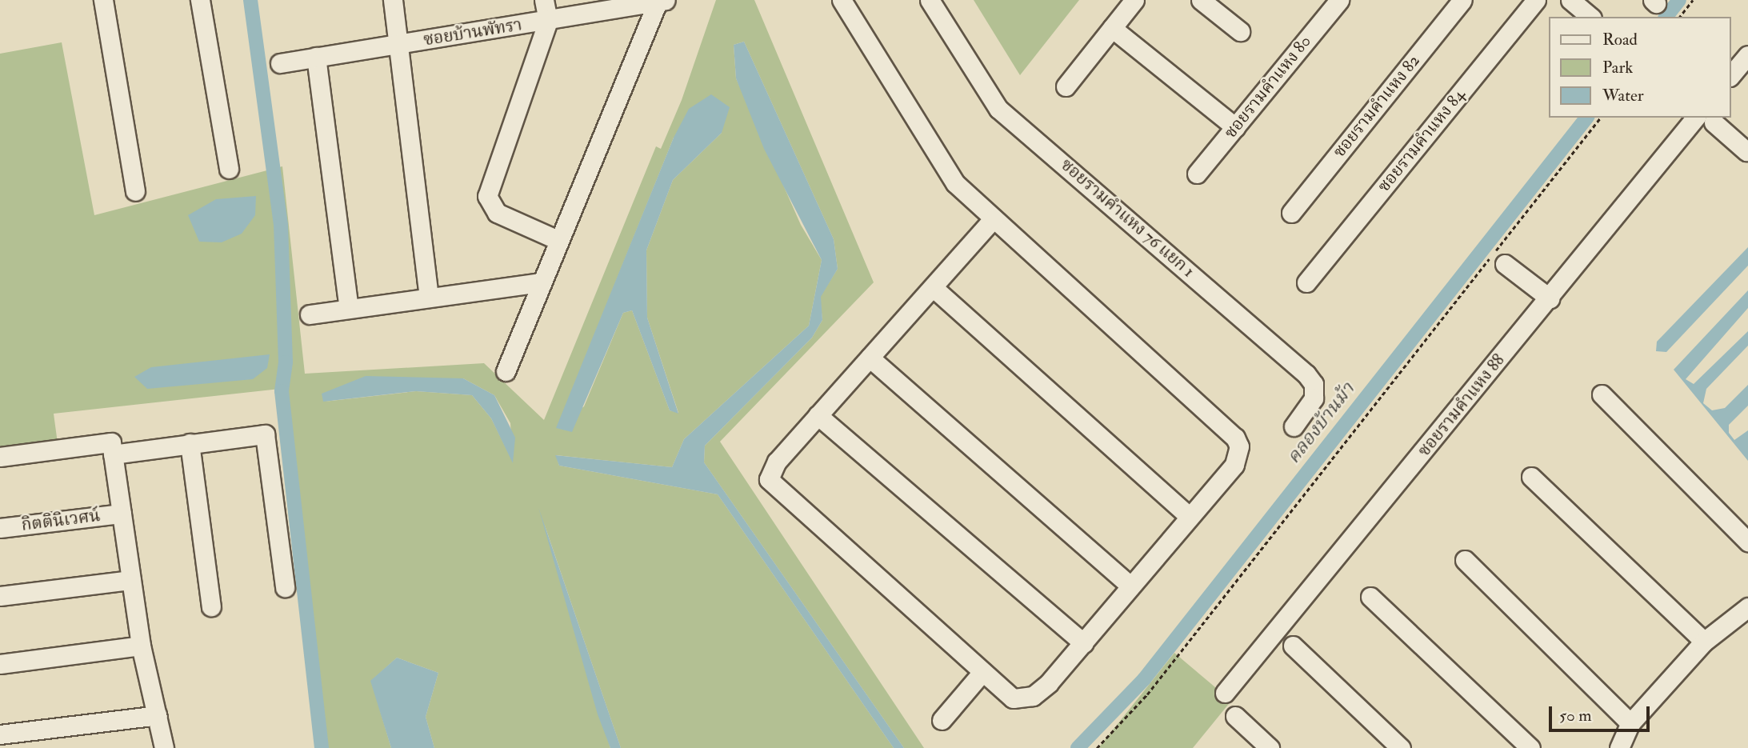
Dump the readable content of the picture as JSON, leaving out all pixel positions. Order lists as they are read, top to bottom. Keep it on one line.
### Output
{"streets":{"street":["ซอยบ้านพัทรา","ซอยรามคำแหง 80","ซอยรามคำแหง 82","ซอยรามคำแหง 84","ซอยรามคำแหง 76 แยก 1","ซอยรามคำแหง 88","กิตตินิเวศน์"]},"water":["คลองบ้านม้า"],"legend":["Road","Park","Water"],"scale_bar":"50 m"}
